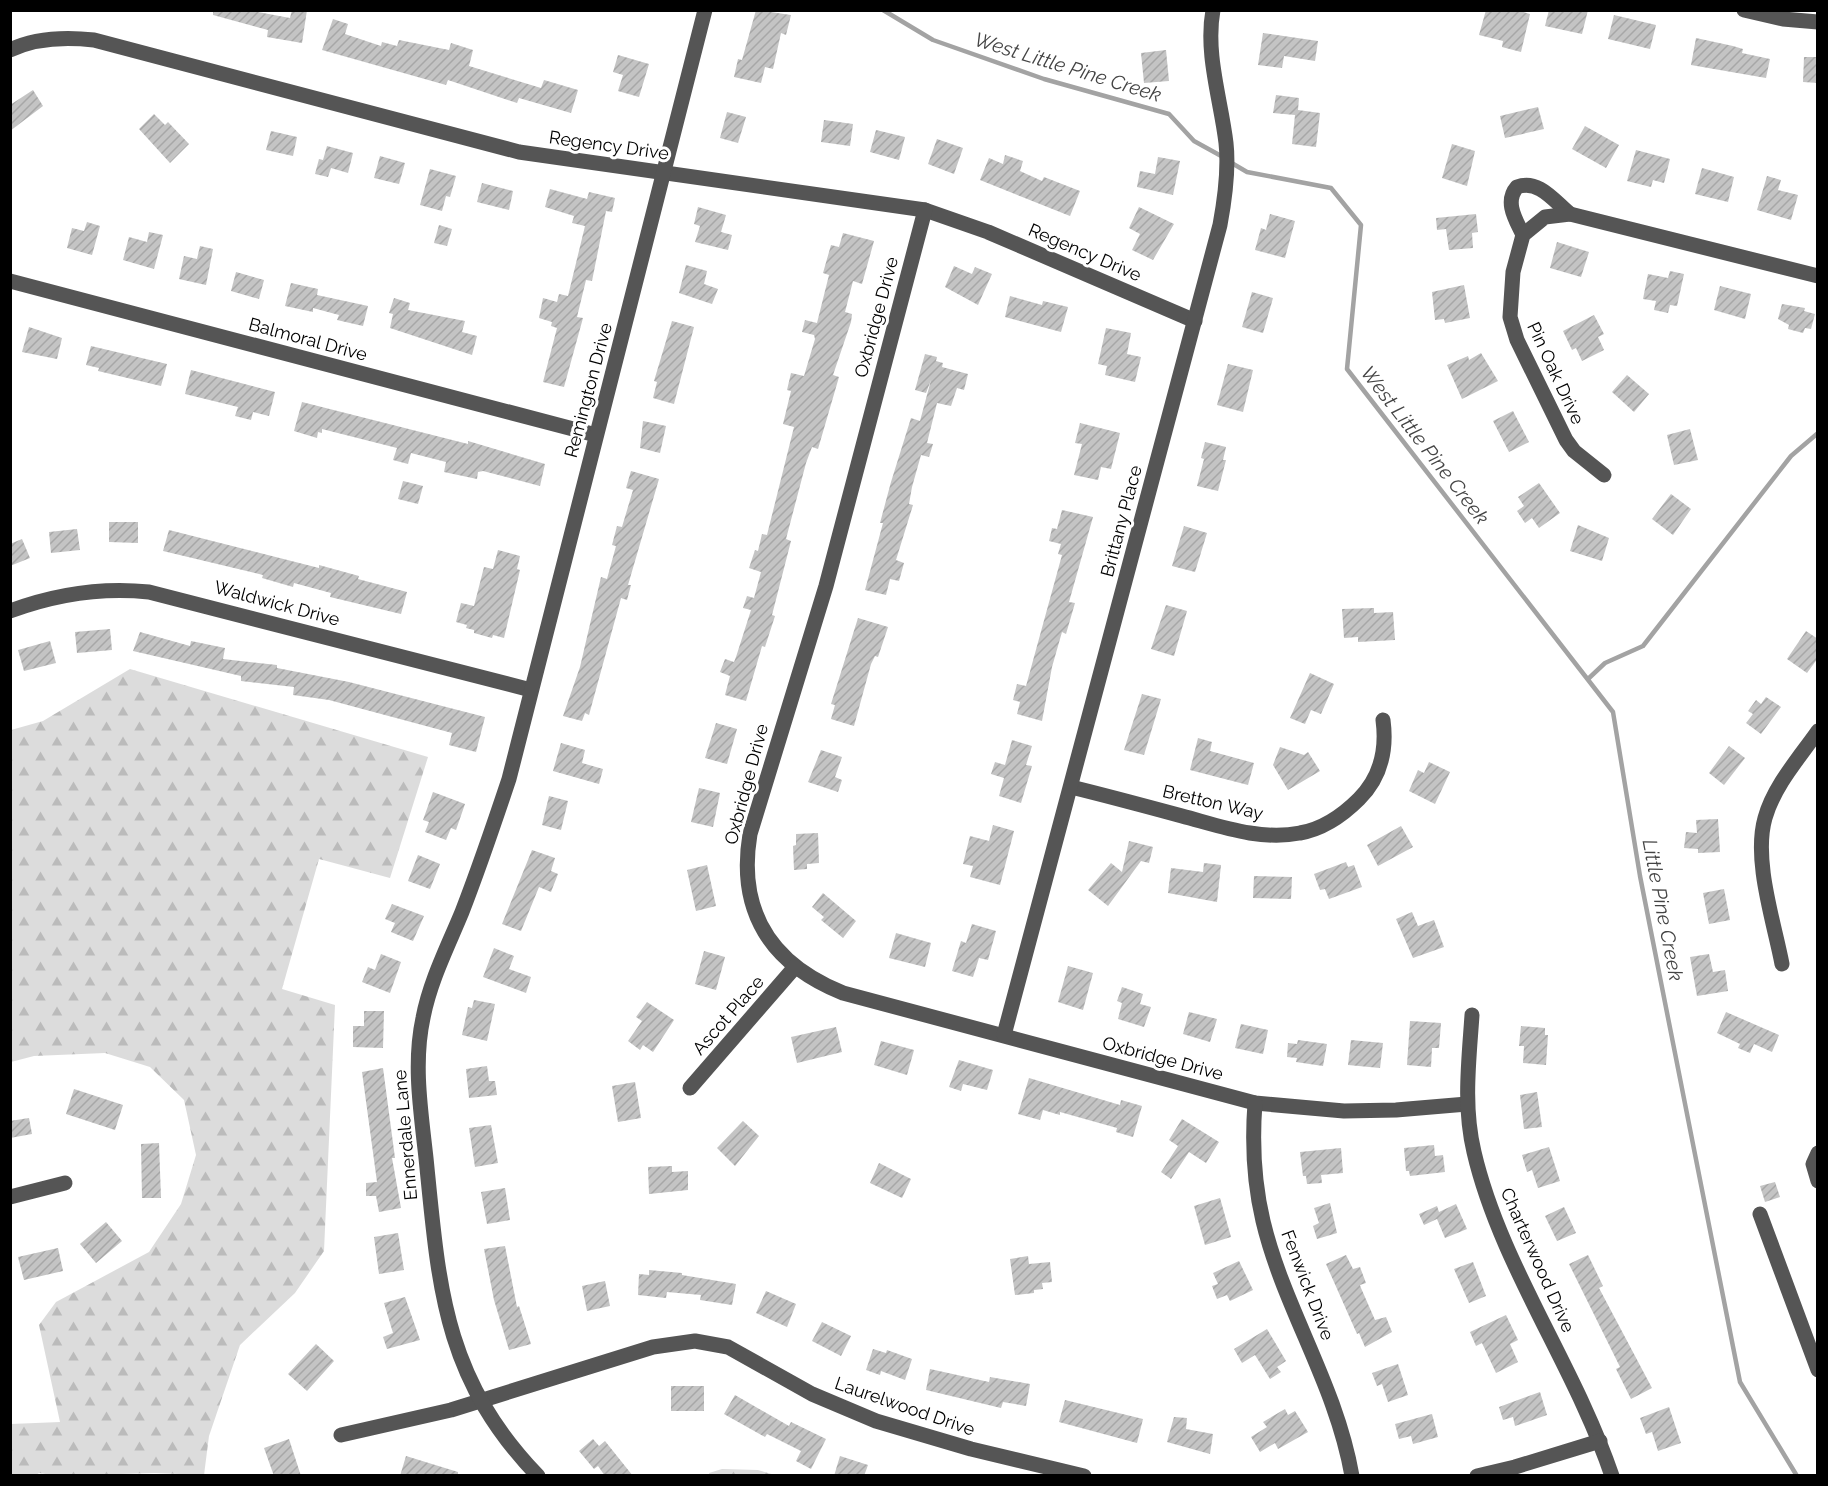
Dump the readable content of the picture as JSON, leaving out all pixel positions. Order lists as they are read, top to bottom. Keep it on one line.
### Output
{"streets":{"street":["Regency Drive","Oxbridge Drive","Balmoral Drive","Pin Oak Drive","Remington Drive","Brittany Place","Waldwick Drive","Bretton Way","Ascot Place","Ennerdale Lane","Charterwood Drive","Fenwick Drive","Laurelwood Drive"]},"crossings":[["Regency Drive","Oxbridge Drive"],["Regency Drive","Remington Drive"],["Regency Drive","Brittany Place"],["Oxbridge Drive","Brittany Place"],["Oxbridge Drive","Ascot Place"],["Oxbridge Drive","Charterwood Drive"],["Oxbridge Drive","Fenwick Drive"],["Balmoral Drive","Remington Drive"],["Remington Drive","Waldwick Drive"],["Remington Drive","Ennerdale Lane"],["Brittany Place","Bretton Way"],["Ennerdale Lane","Laurelwood Drive"]],"water":["West Little Pine Creek","Little Pine Creek"]}
